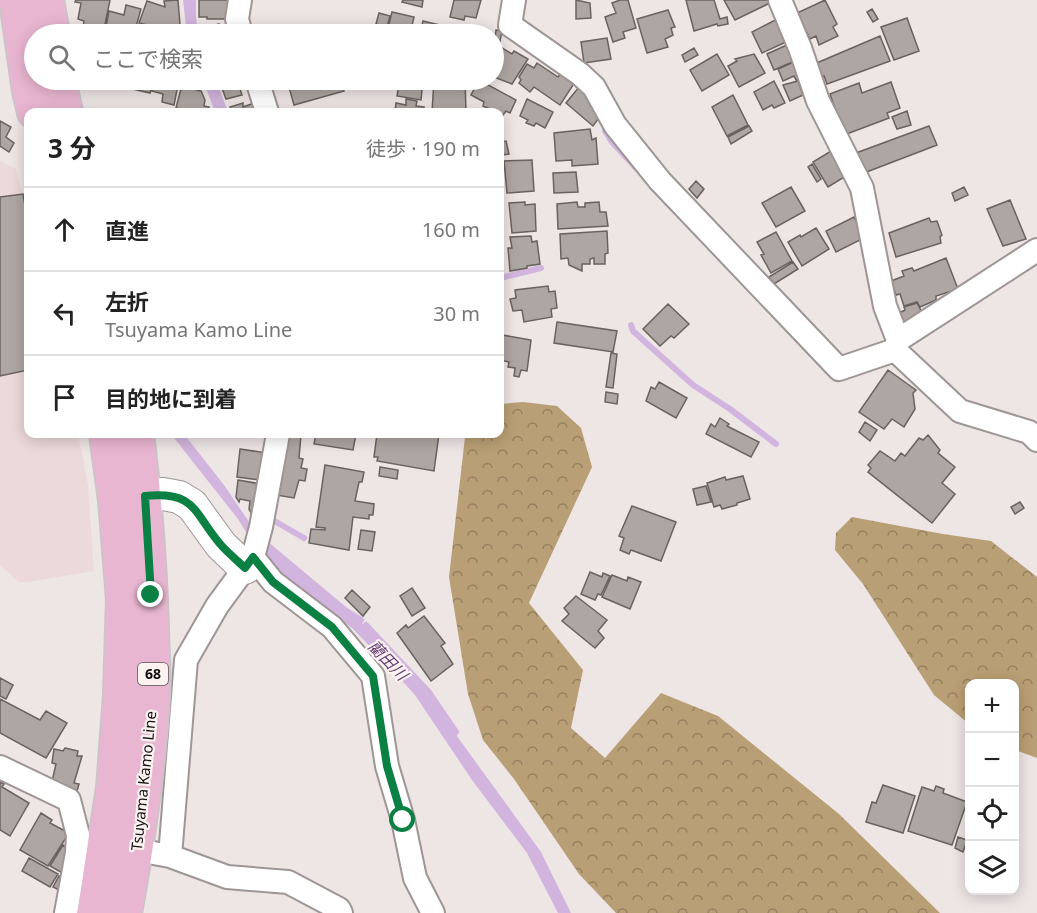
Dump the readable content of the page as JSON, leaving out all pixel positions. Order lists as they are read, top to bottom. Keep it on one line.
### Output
{"streets":{"main road":["68","Tsuyama Kamo Line"]},"water":["藺田川"],"page":{"search":"ここで検索","heading":["3 分","徒歩 · 190 m"],"list":[["直進","160 m"],["左折","Tsuyama Kamo Line","30 m"],"目的地に到着"],"map_buttons":["+","−"]}}
